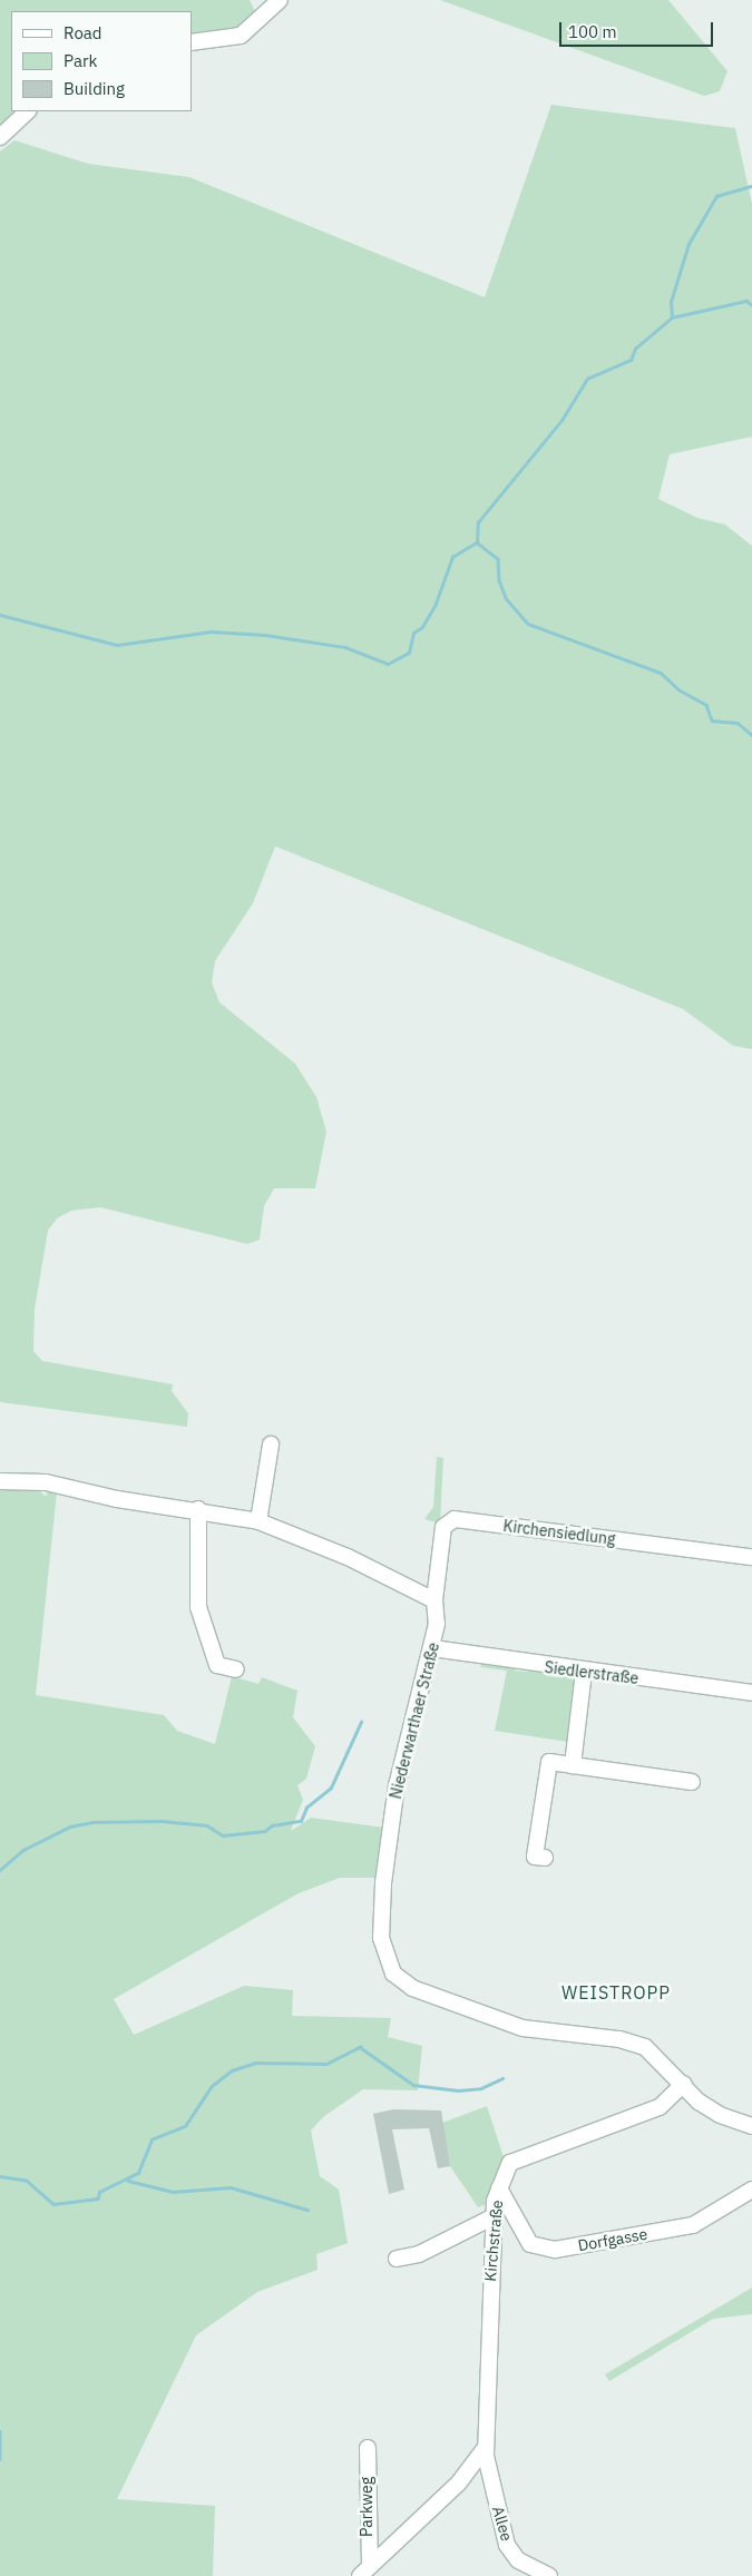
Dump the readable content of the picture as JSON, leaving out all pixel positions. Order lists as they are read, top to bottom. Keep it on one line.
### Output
{"streets":{"street":["Kirchensiedlung","Siedlerstraße","Niederwarthaer Straße","Dorfgasse","Kirchstraße","Parkweg","Allee"]},"crossings":[["Kirchensiedlung","Niederwarthaer Straße"],["Siedlerstraße","Niederwarthaer Straße"],["Niederwarthaer Straße","Kirchstraße"],["Dorfgasse","Kirchstraße"],["Kirchstraße","Allee"]],"districts":["WEISTROPP"],"legend":["Road","Park","Building"],"scale_bar":"100 m"}
